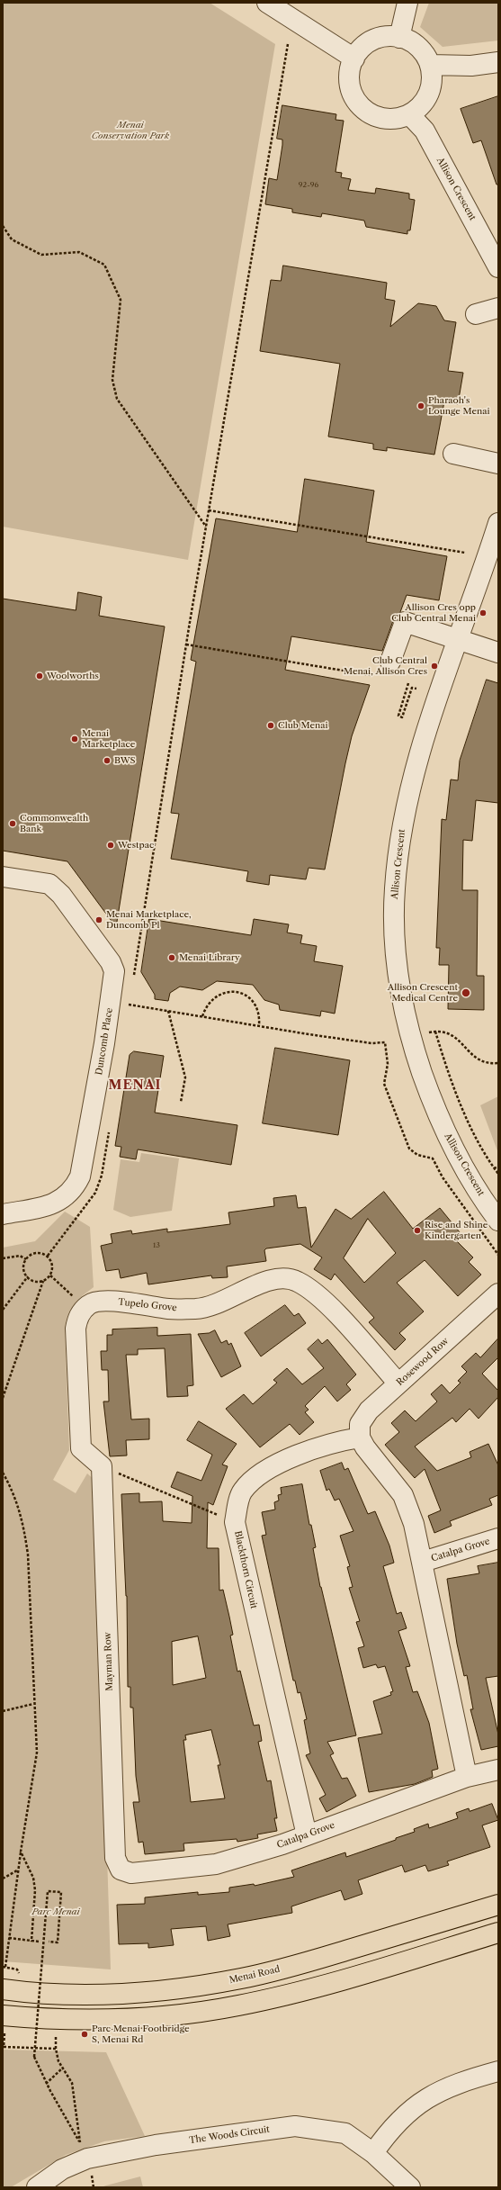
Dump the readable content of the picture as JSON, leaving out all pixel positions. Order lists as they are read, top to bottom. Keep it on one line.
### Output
{"streets":{"main road":["Menai Road"],"street":["Allison Crescent","Duncomb Place","Tupelo Grove","Rosewood Row","Catalpa Grove","Blackthorn Circuit","Mayman Row","The Woods Circuit"]},"crossings":[["Tupelo Grove","Rosewood Row"],["Rosewood Row","Blackthorn Circuit"],["Catalpa Grove","Blackthorn Circuit"],["Catalpa Grove","Mayman Row"]],"districts":["MENAI"],"parks":["Menai Conservation Park","Parc Menai"],"places":["Pharaoh's Lounge Menai","Allison Cres opp Club Central Menai","Club Central Menai, Allison Cres","Woolworths","Club Menai","Menai Marketplace","BWS","Commonwealth Bank","Westpac","Menai Marketplace, Duncomb Pl","Menai Library","Allison Crescent Medical Centre","Rise and Shine Kindergarten","Parc Menai Footbridge S, Menai Rd"],"house_numbers":["92-96","13"]}
